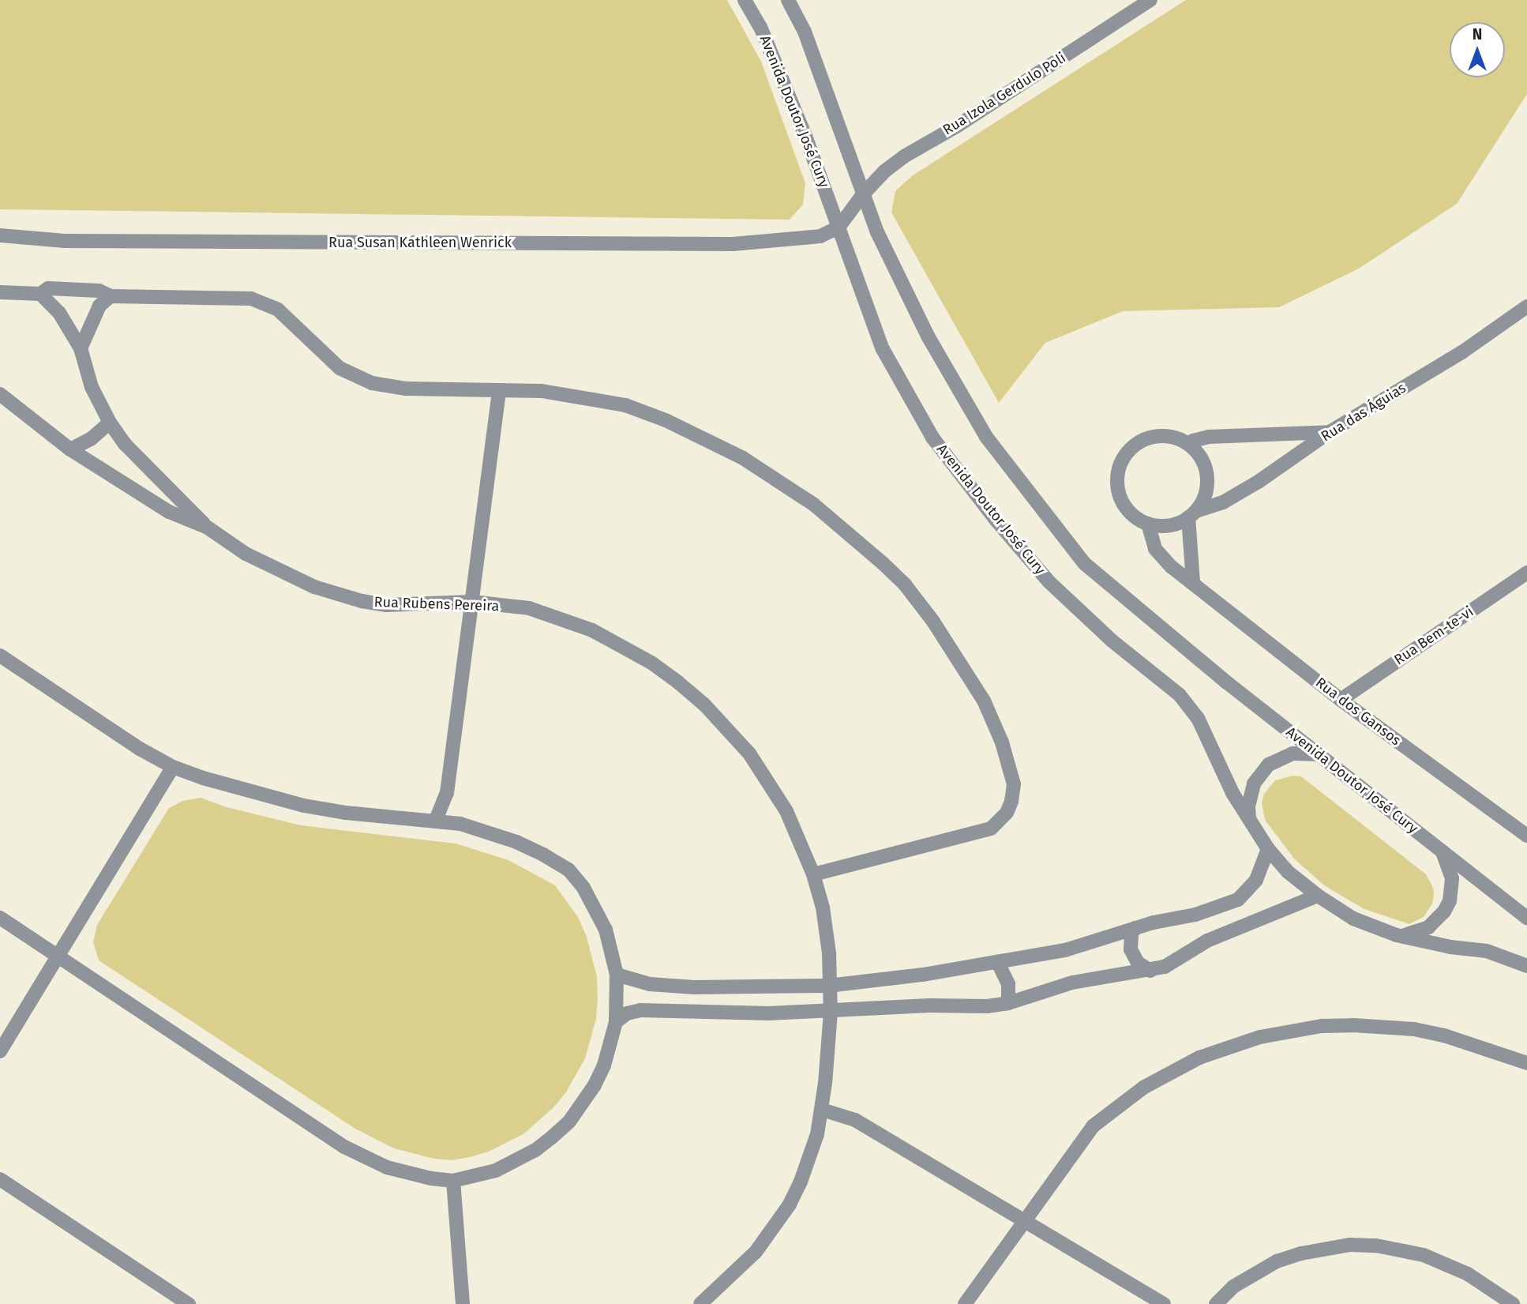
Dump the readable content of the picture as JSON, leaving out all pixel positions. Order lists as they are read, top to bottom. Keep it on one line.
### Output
{"streets":{"street":["Rua Izola Gerdulo Poli","Avenida Doutor José Cury","Rua Susan Kathleen Wenrick","Rua das Águias","Rua Rubens Pereira","Rua Bem-te-vi","Rua dos Gansos"]},"crossings":[["Rua Izola Gerdulo Poli","Avenida Doutor José Cury"],["Rua Izola Gerdulo Poli","Rua Susan Kathleen Wenrick"],["Avenida Doutor José Cury","Rua Susan Kathleen Wenrick"],["Rua das Águias","Rua dos Gansos"],["Rua Bem-te-vi","Rua dos Gansos"]],"north":"top"}
